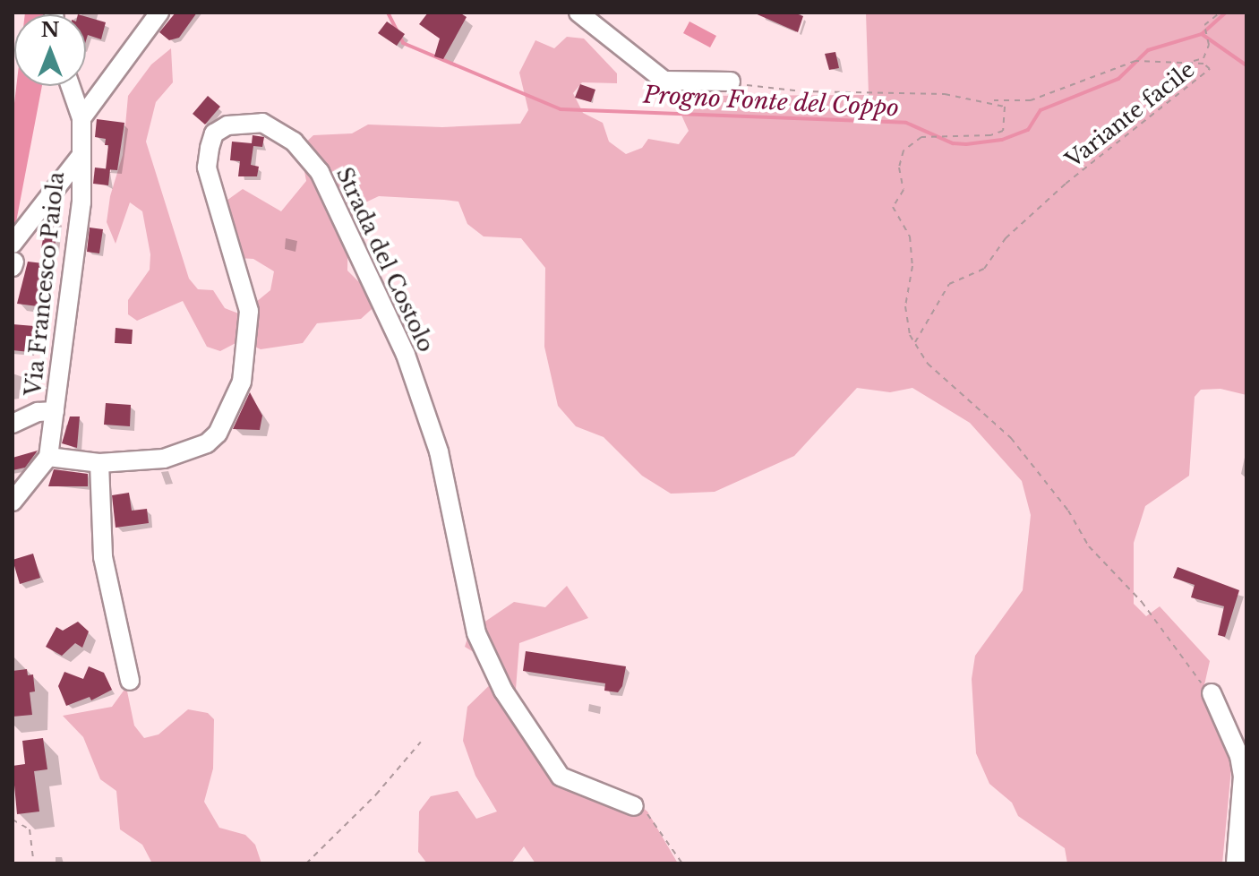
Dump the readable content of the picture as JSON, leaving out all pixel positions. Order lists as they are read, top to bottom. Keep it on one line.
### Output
{"streets":{"street":["Strada del Costolo","Via Francesco Paiola"],"path":["Variante facile"]},"crossings":[["Strada del Costolo","Via Francesco Paiola"]],"water":["Progno Fonte del Coppo"],"north":"top"}
